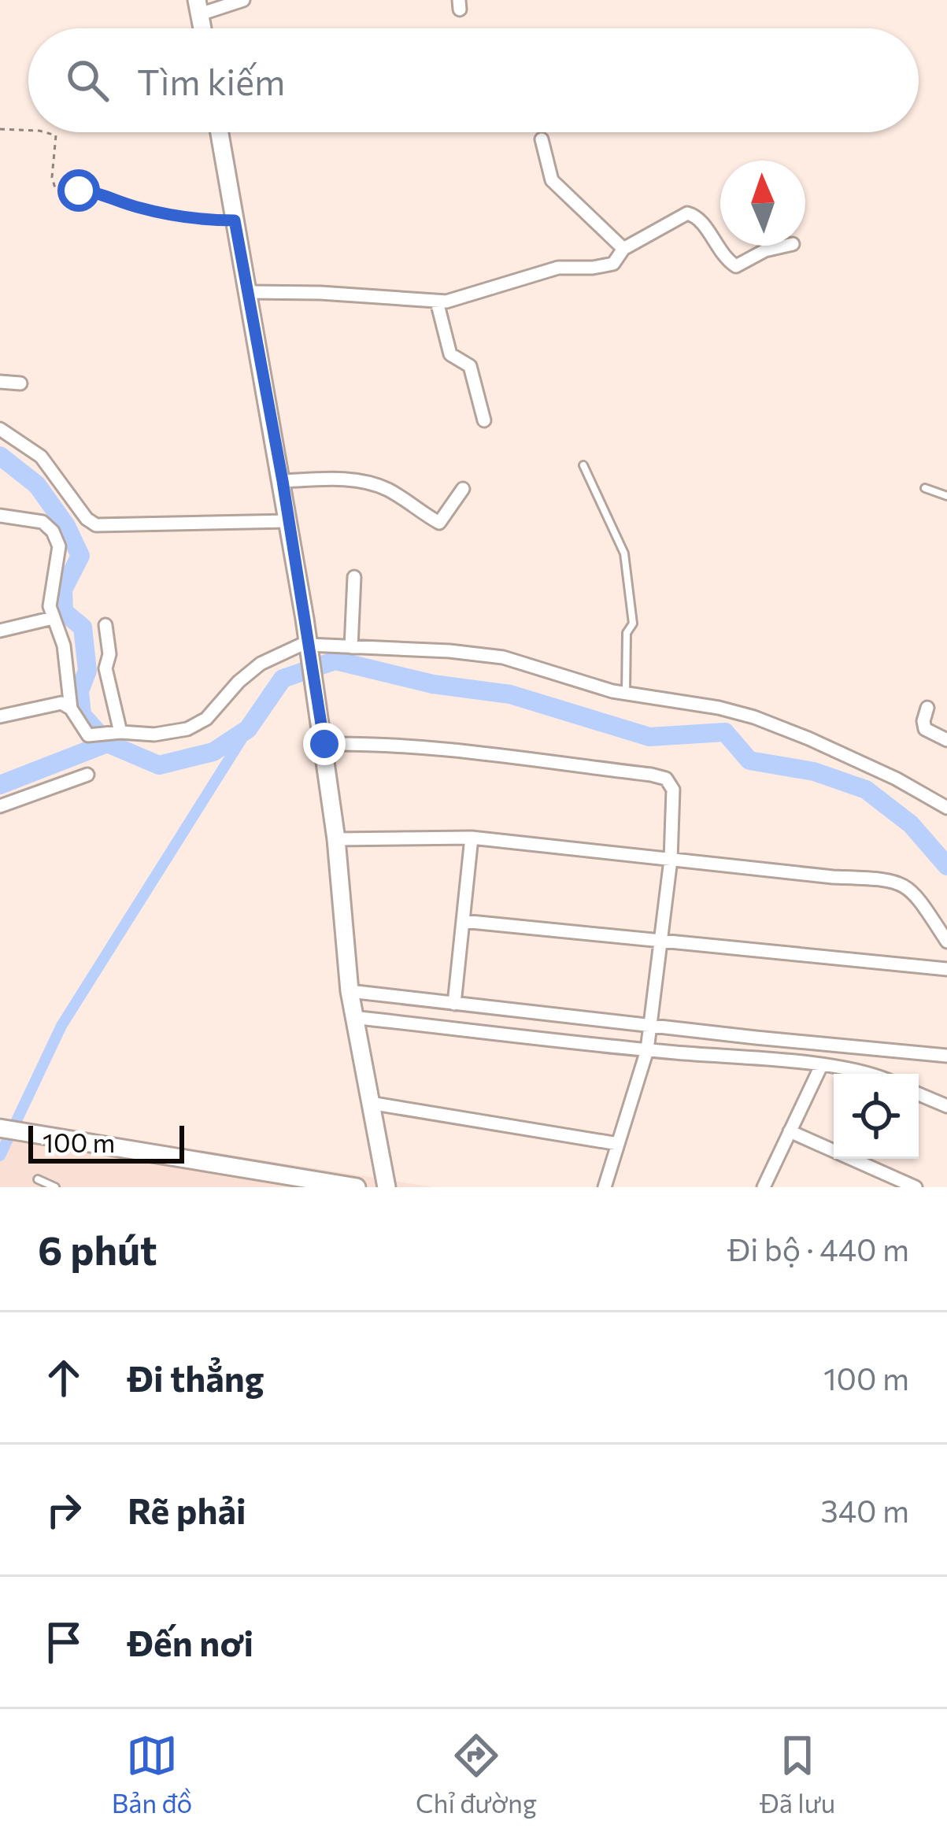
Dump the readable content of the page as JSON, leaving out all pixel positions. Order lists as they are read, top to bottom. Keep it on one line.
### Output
{"scale_bar":"100 m","north":"top","page":{"search":"Tìm kiếm","scale":"100 m","heading":["6 phút","Đi bộ · 440 m"],"list":[["Đi thẳng","100 m"],["Rẽ phải","340 m"],"Đến nơi"],"nav":["Bản đồ","Chỉ đường","Đã lưu"]}}
